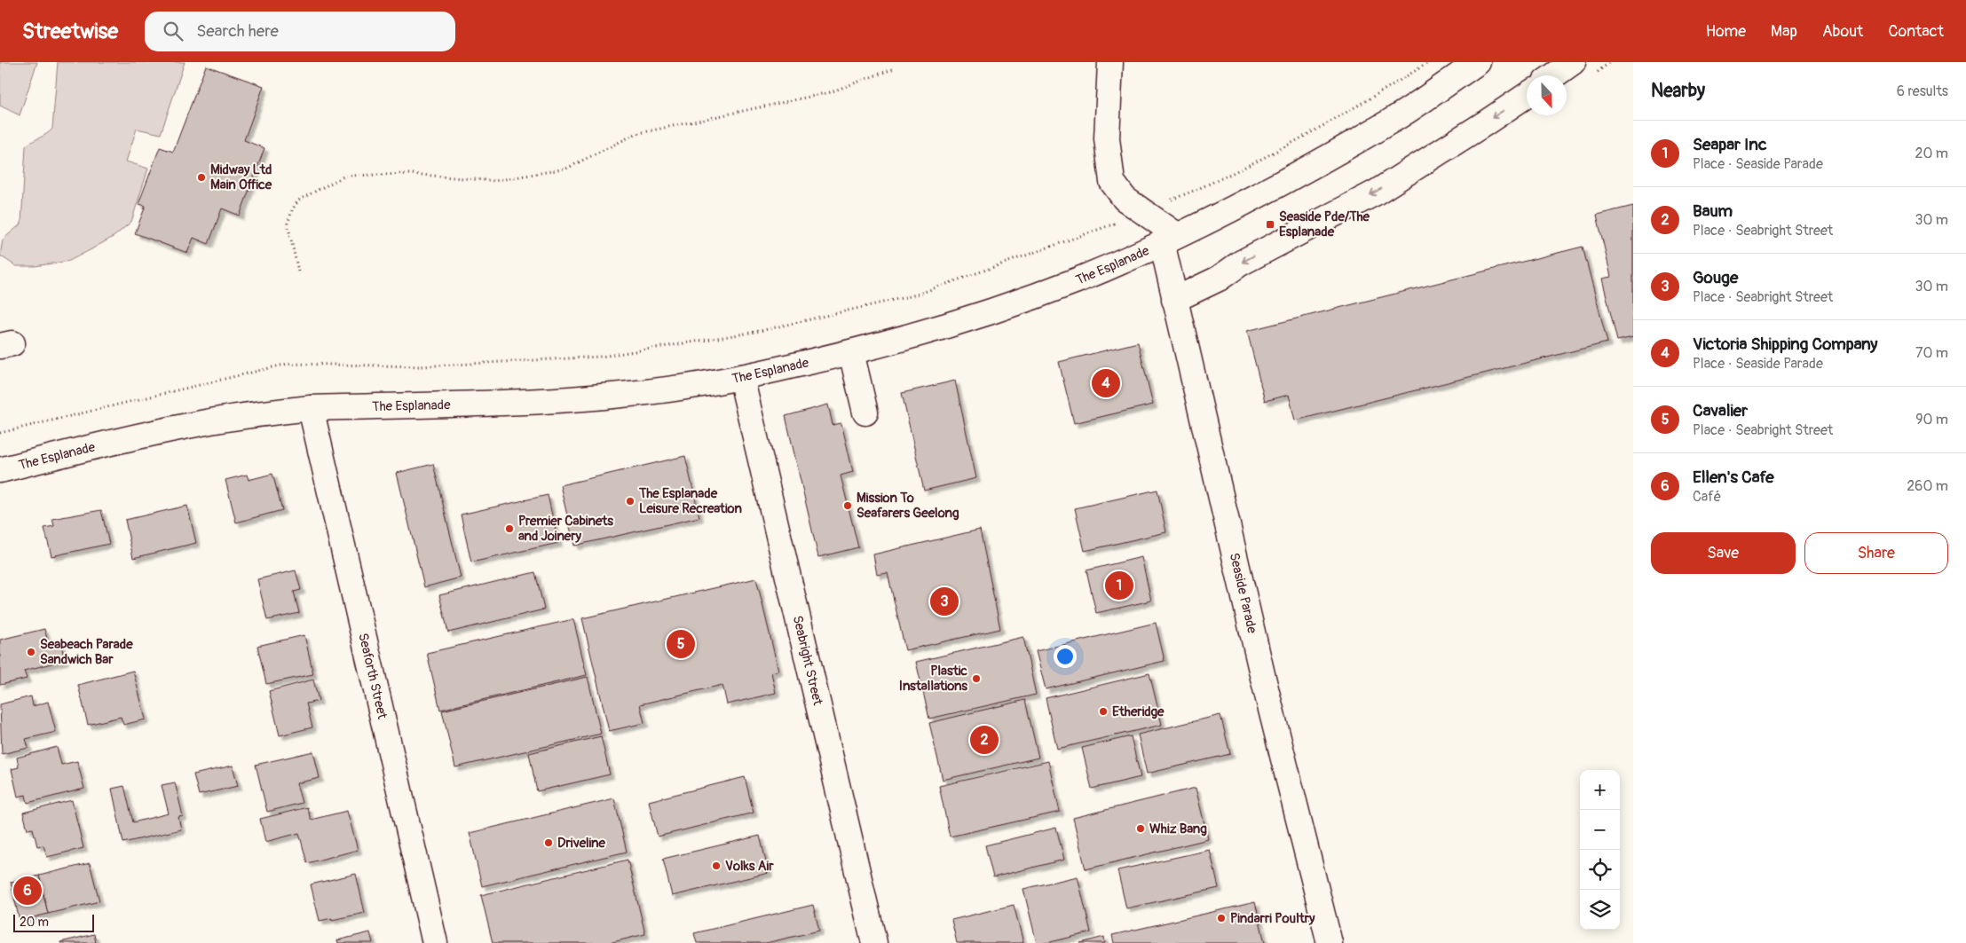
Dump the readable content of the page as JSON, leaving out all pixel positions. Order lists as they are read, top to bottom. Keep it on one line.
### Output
{"streets":{"street":["The Esplanade","Seaside Parade","Seabright Street","Seaforth Street"]},"crossings":[["The Esplanade","Seaside Parade"],["The Esplanade","Seabright Street"],["The Esplanade","Seaforth Street"]],"places":{"other":["Midway Ltd Main Office","The Esplanade Leisure Recreation","Mission To Seafarers Geelong","Premier Cabinets and Joinery","Seabeach Parade Sandwich Bar","Plastic Installations","Etheridge","Whiz Bang","Driveline","Volks Air","Pindarri Poultry"],"transit":["Seaside Pde/The Esplanade"]},"scale_bar":"20 m","north":"bottom","page":{"header":"Streetwise","search":"Search here","nav":["Home","Map","About","Contact"],"heading":["Nearby","6 results"],"list":[{"mark":"1","name":"Seapar Inc","note":"Place · Seaside Parade","value":"20 m"},{"mark":"2","name":"Baum","note":"Place · Seabright Street","value":"30 m"},{"mark":"3","name":"Gouge","note":"Place · Seabright Street","value":"30 m"},{"mark":"4","name":"Victoria Shipping Company","note":"Place · Seaside Parade","value":"70 m"},{"mark":"5","name":"Cavalier","note":"Place · Seabright Street","value":"90 m"},{"mark":"6","name":"Ellen's Cafe","note":"Café","value":"260 m"}],"pins":["4","1","3","5","2","6"],"buttons":["Save","Share"],"map_buttons":["+","−"],"scale":"20 m"}}
